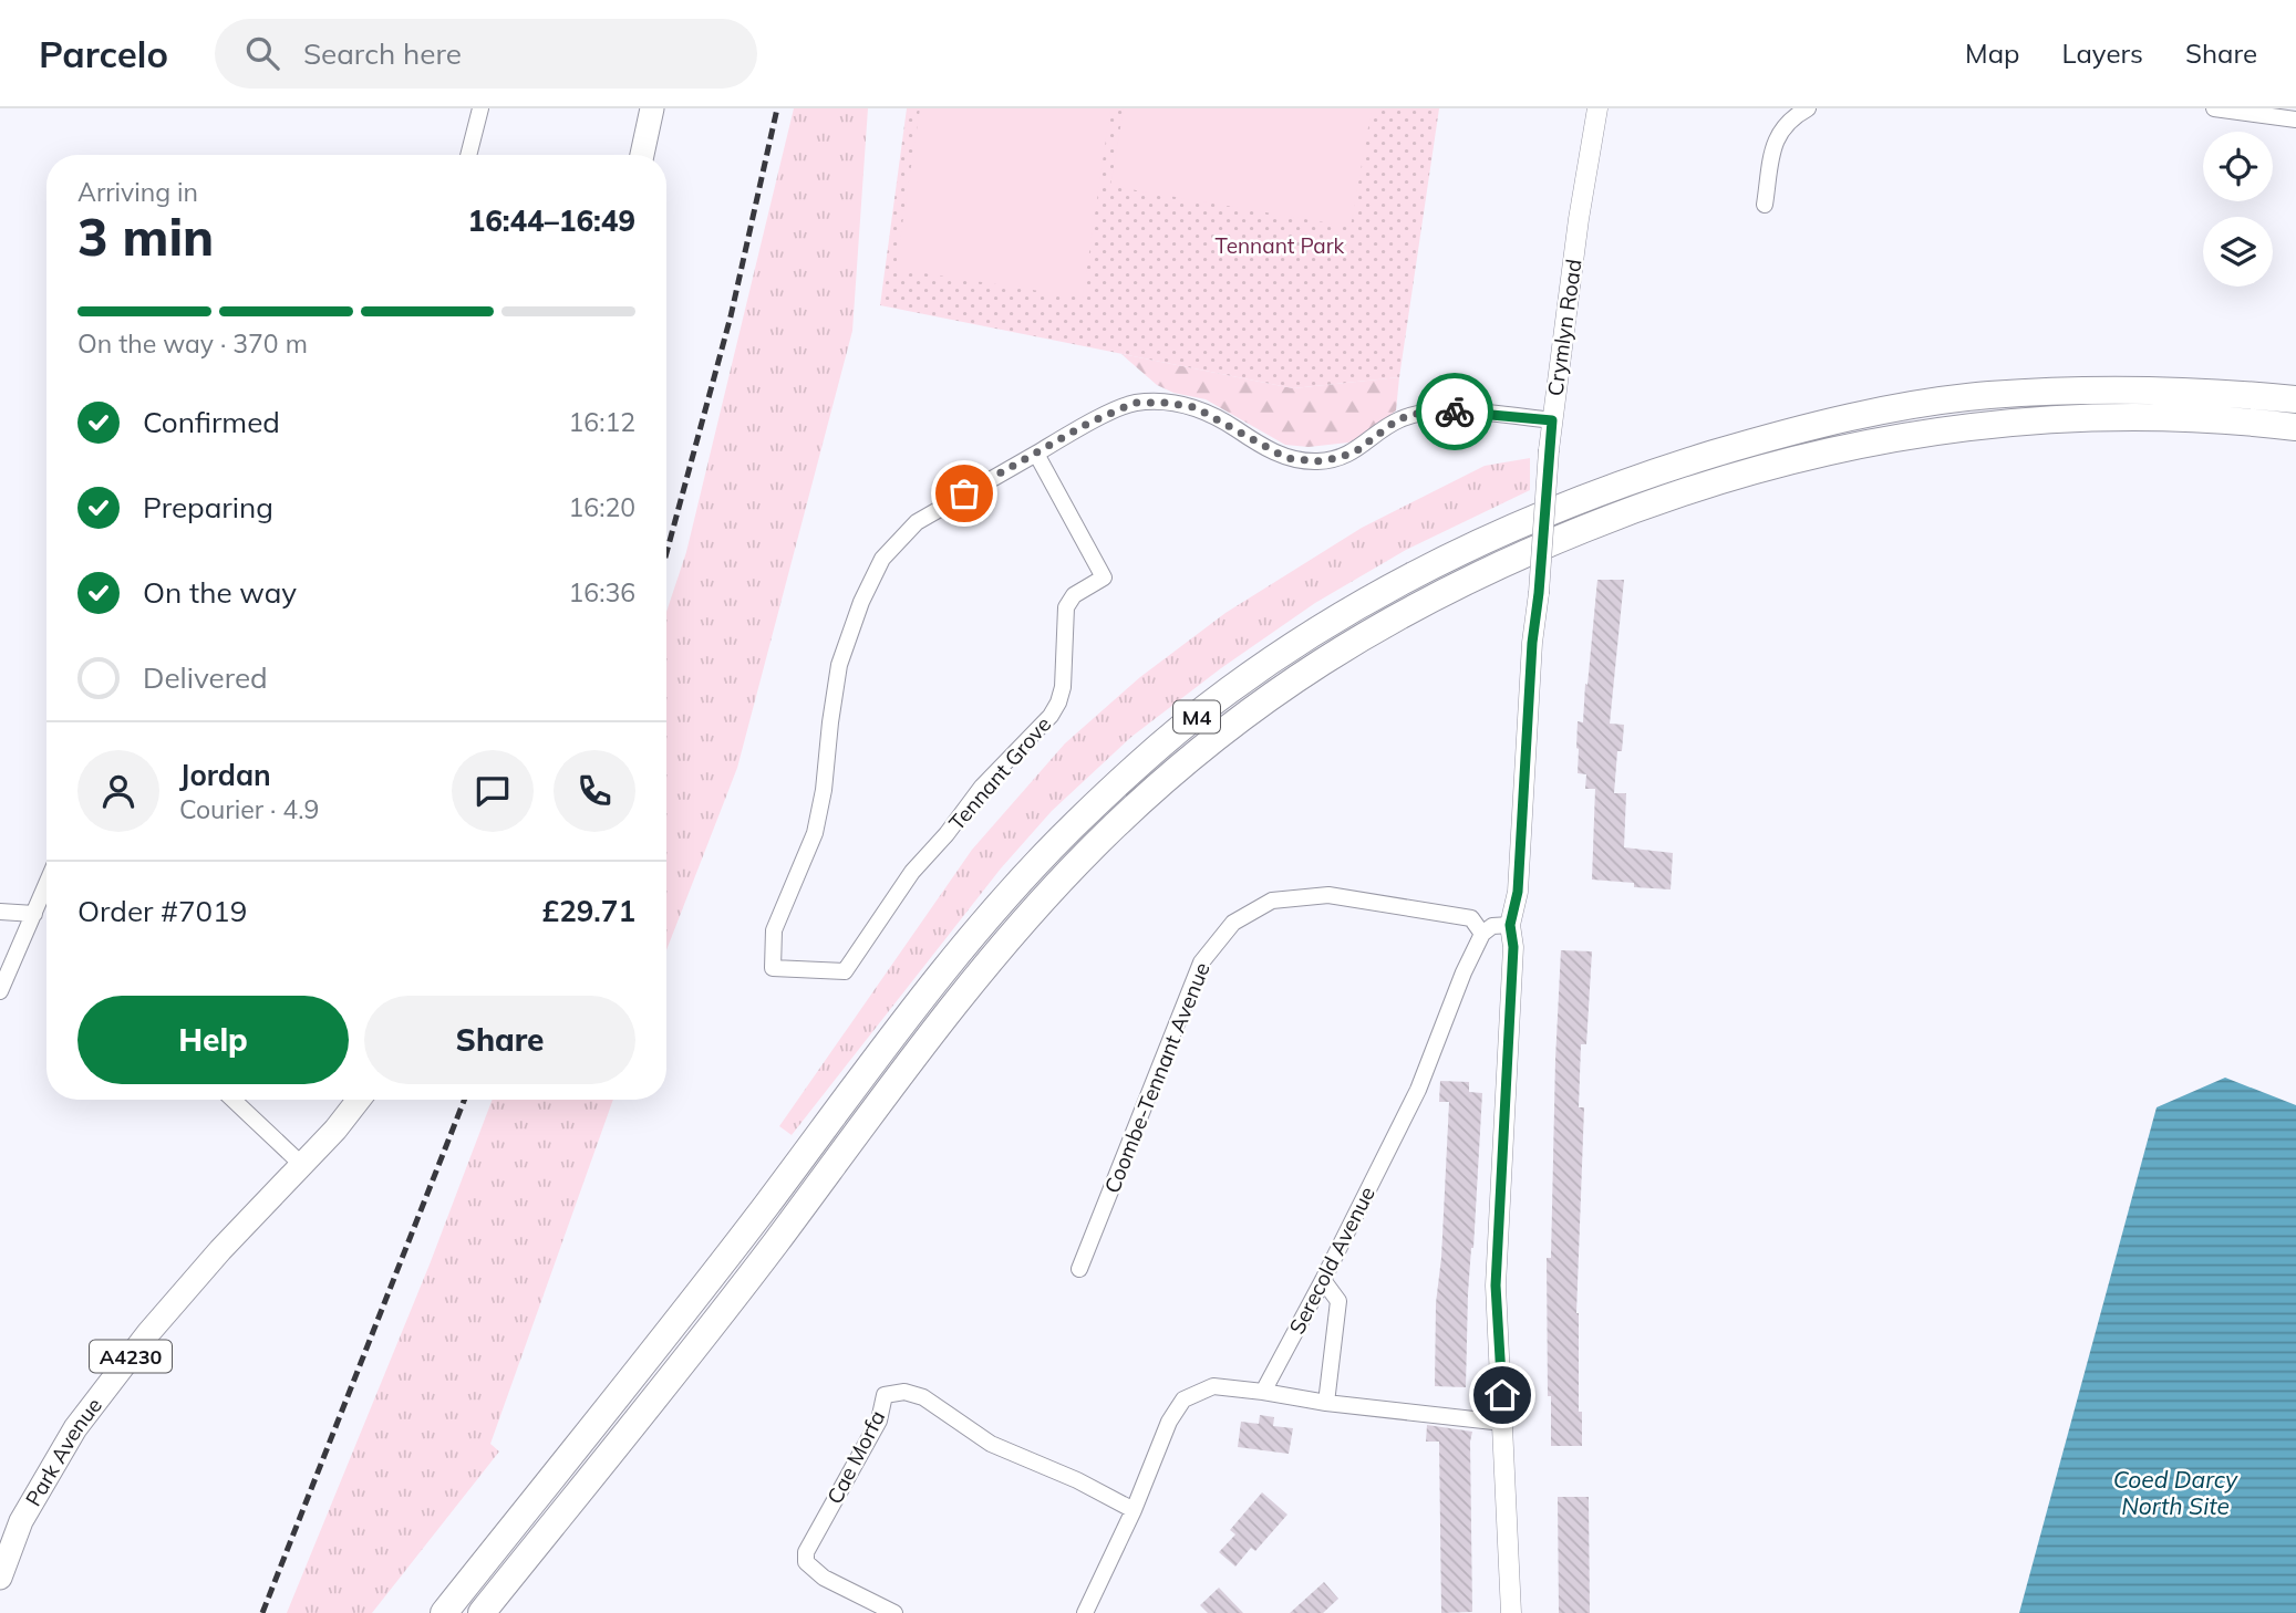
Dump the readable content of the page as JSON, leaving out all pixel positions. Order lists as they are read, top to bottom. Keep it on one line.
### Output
{"streets":{"highway":["M4"],"main road":["A4230","Park Avenue"],"street":["Crymlyn Road","Tennant Grove","Coombe-Tennant Avenue","Serecold Avenue","Cae Morfa"]},"crossings":[["Coombe-Tennant Avenue","Serecold Avenue"],["A4230","Park Avenue"]],"water":["Coed Darcy North Site"],"parks":["Tennant Park"],"page":{"header":"Parcelo","search":"Search here","nav":["Map","Layers","Share"],"heading":["3 min","Arriving in","16:44–16:49"],"panel":["Jordan","Courier · 4.9","Order #7019","£29.71"],"bar":"On the way · 370 m","list":[["Confirmed","16:12"],["Preparing","16:20"],["On the way","16:36"],"Delivered"],"buttons":["Help","Share"]}}
